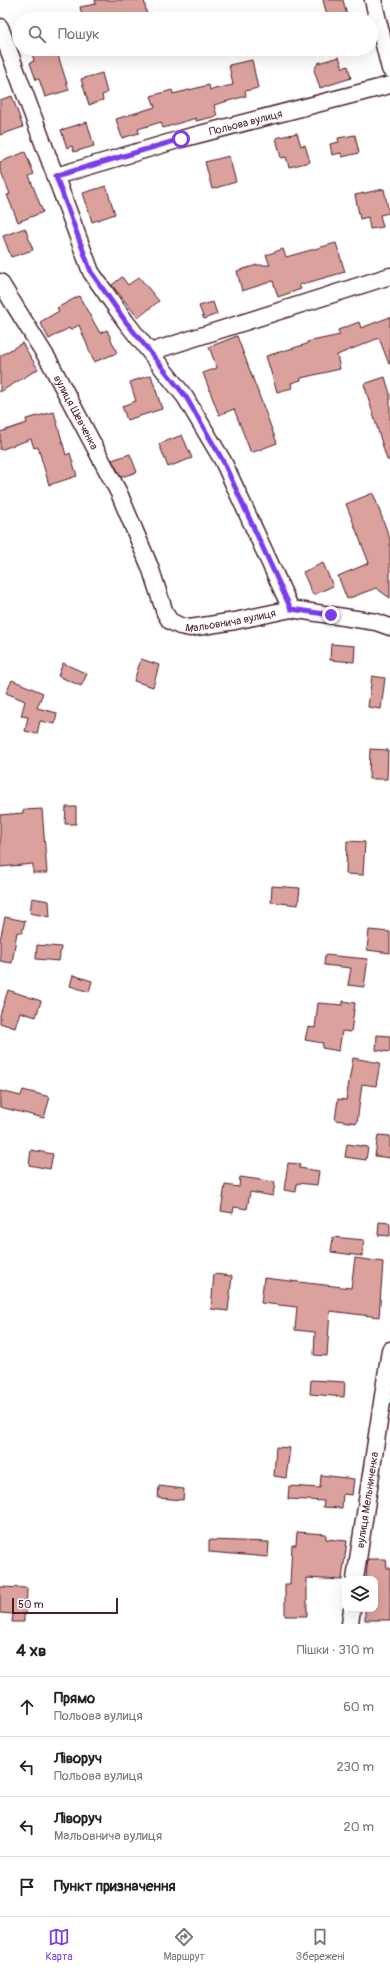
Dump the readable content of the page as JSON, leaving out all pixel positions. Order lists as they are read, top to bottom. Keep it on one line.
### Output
{"streets":{"street":["Польова вулиця","вулиця Шевченка","Мальовнича вулиця","вулиця Мельниченка"]},"crossings":[["вулиця Шевченка","Мальовнича вулиця"]],"scale_bar":"50 m","page":{"search":"Пошук","scale":"50 m","heading":["4 хв","Пішки · 310 m"],"list":[["Прямо","Польова вулиця","60 m"],["Ліворуч","Польова вулиця","230 m"],["Ліворуч","Мальовнича вулиця","20 m"],"Пункт призначення"],"nav":["Карта","Маршрут","Збережені"]}}
